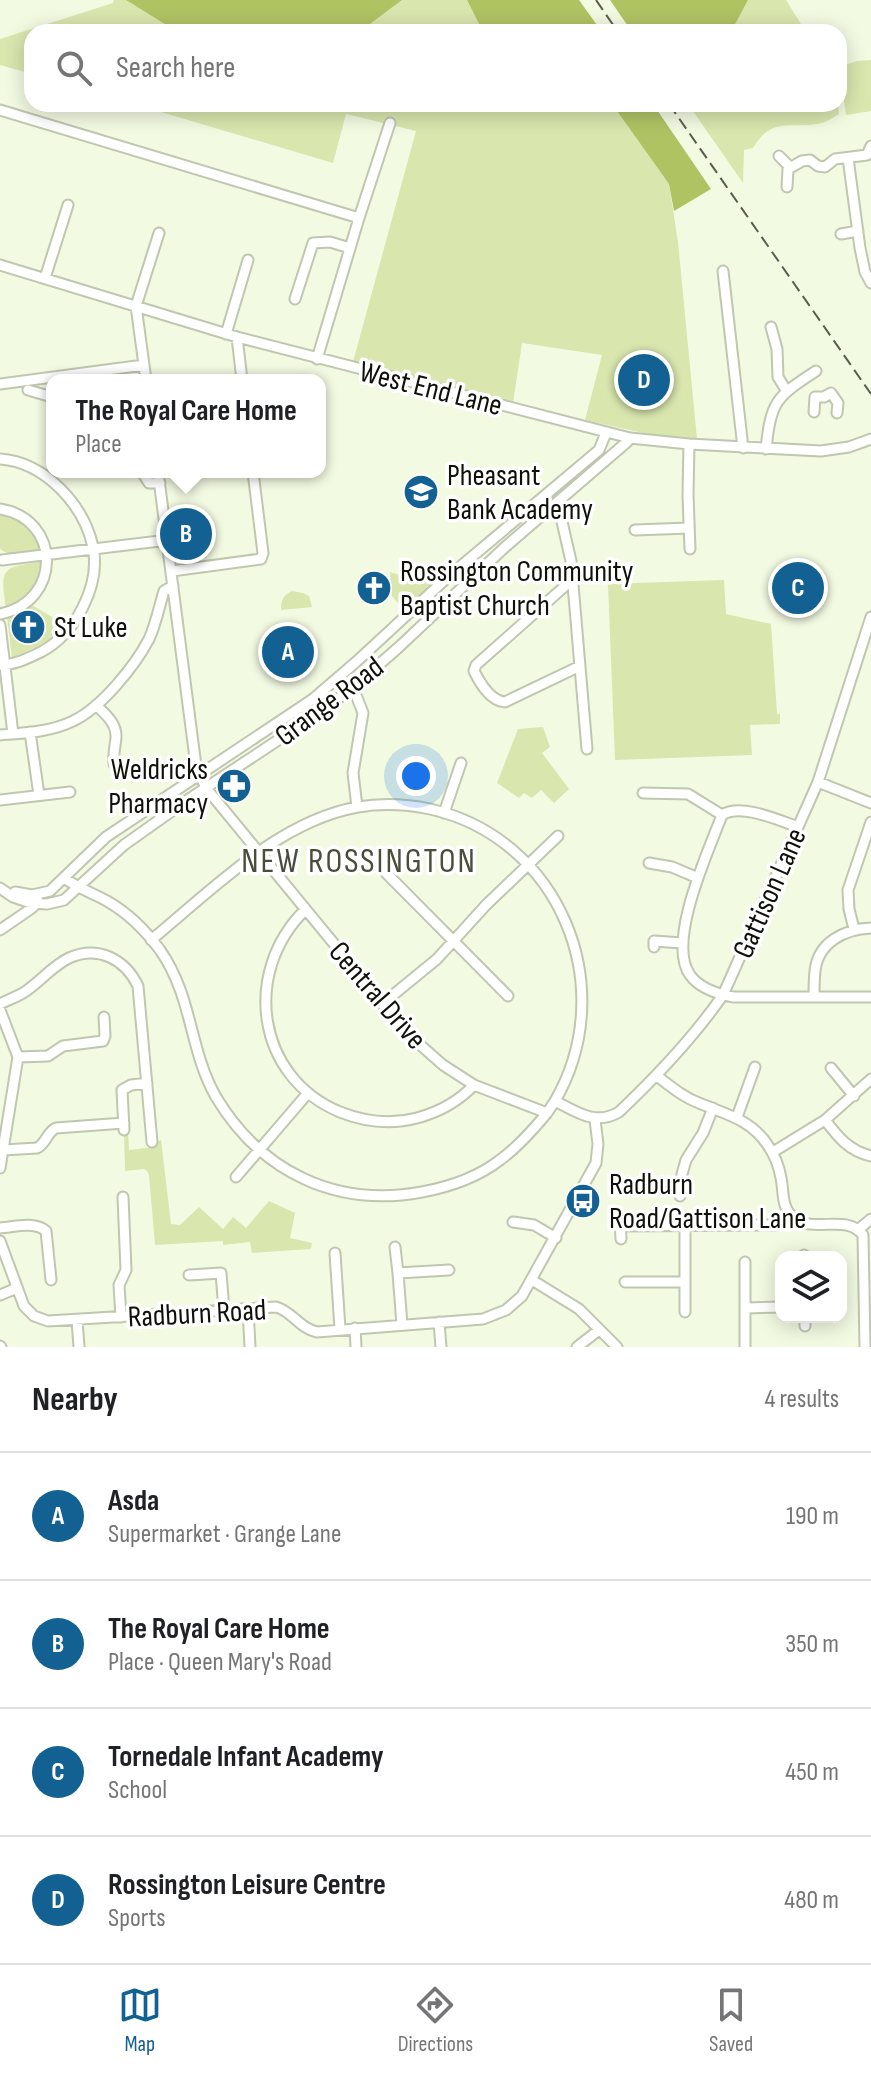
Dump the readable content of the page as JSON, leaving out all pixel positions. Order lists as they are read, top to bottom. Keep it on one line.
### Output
{"streets":{"street":["West End Lane","Grange Road","Gattison Lane","Central Drive","Radburn Road"]},"crossings":[["West End Lane","Grange Road"],["Grange Road","Central Drive"],["Gattison Lane","Radburn Road"]],"districts":["NEW ROSSINGTON"],"places":{"school or university":["Pheasant Bank Academy"],"church":["Rossington Community Baptist Church","St Luke"],"pharmacy":["Weldricks Pharmacy"],"bus stop":["Radburn Road/Gattison Lane"]},"page":{"search":"Search here","pins":["D","B","C","A"],"popup":["The Royal Care Home","Place"],"heading":["Nearby","4 results"],"list":[{"mark":"A","name":"Asda","note":"Supermarket · Grange Lane","value":"190 m"},{"mark":"B","name":"The Royal Care Home","note":"Place · Queen Mary's Road","value":"350 m"},{"mark":"C","name":"Tornedale Infant Academy","note":"School","value":"450 m"},{"mark":"D","name":"Rossington Leisure Centre","note":"Sports","value":"480 m"}],"nav":["Map","Directions","Saved"]}}
